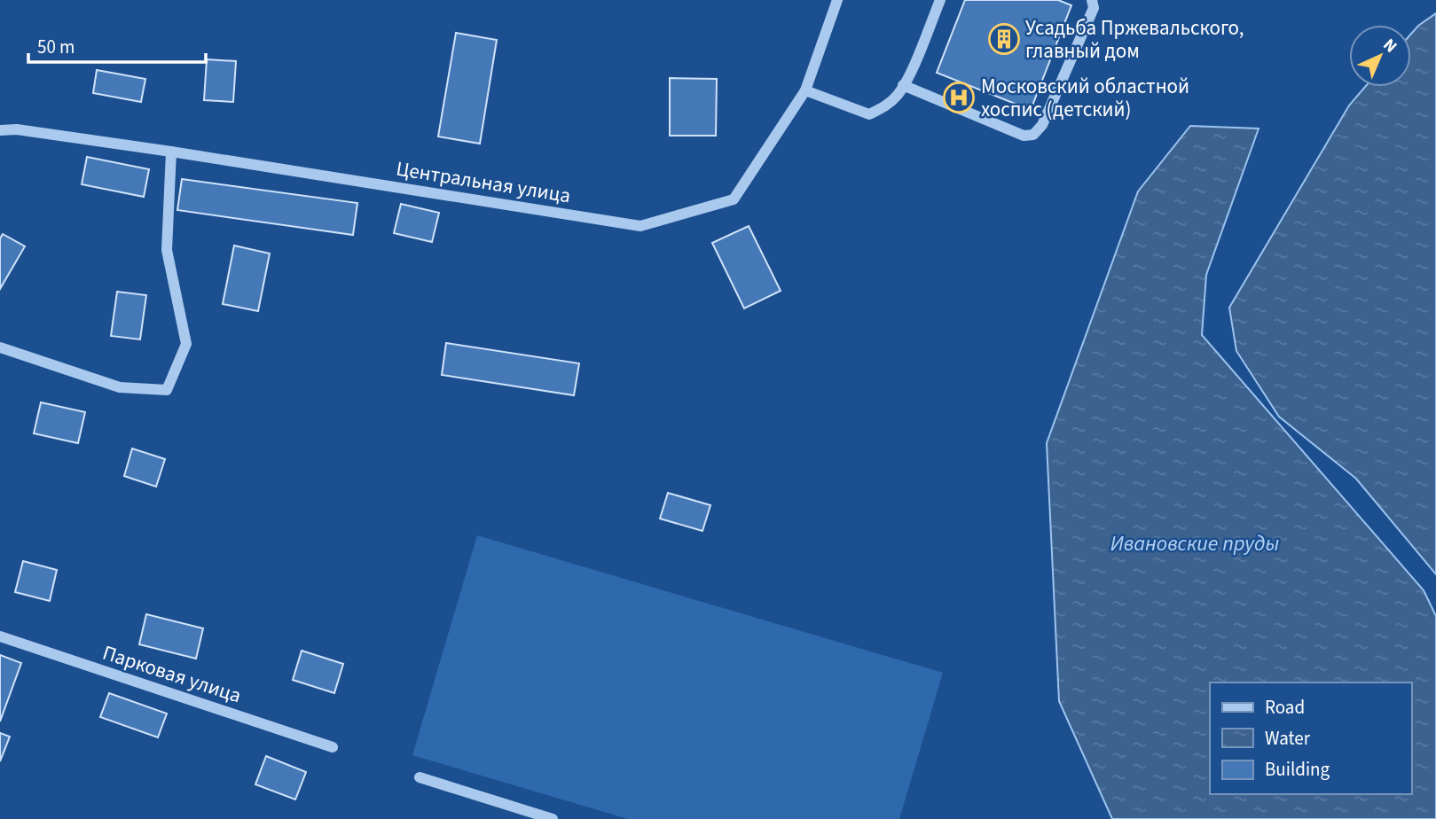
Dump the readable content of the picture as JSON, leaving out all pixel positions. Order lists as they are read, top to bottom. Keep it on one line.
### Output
{"streets":{"street":["Центральная улица","Парковая улица"]},"water":["Ивановские пруды"],"places":{"building":["Усадьба Пржевальского, главный дом"],"hospital":["Московский областной хоспис (детский)"]},"legend":["Road","Water","Building"],"scale_bar":"50 m","north":"top right"}
